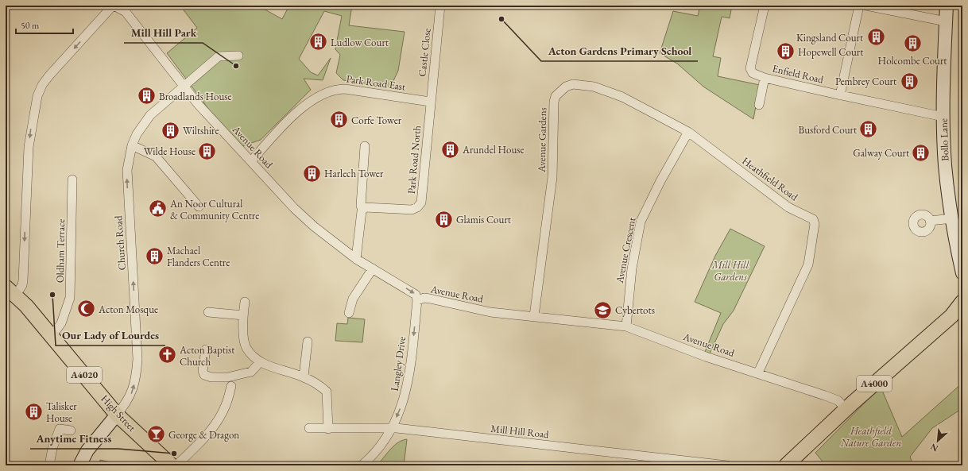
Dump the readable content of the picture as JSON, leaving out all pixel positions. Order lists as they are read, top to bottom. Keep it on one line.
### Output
{"streets":{"main road":["A4020","A4000","High Street"],"street":["Castle Close","Enfield Road","Park Road East","Avenue Gardens","Bollo Lane","Avenue Road","Park Road North","Heathfield Road","Church Road","Avenue Crescent","Oldham Terrace","Langley Drive","Mill Hill Road"]},"crossings":[["Castle Close","Park Road East"],["Castle Close","Park Road North"],["Enfield Road","Bollo Lane"],["Park Road East","Avenue Road"],["Park Road East","Park Road North"],["Avenue Gardens","Avenue Road"],["Avenue Gardens","Heathfield Road"],["Avenue Road","Heathfield Road"],["Avenue Road","Church Road"],["Avenue Road","Avenue Crescent"],["Avenue Road","Langley Drive"],["Avenue Road","A4000"],["Heathfield Road","Avenue Crescent"],["Church Road","High Street"],["Oldham Terrace","High Street"],["Langley Drive","Mill Hill Road"]],"one_way":["Church Road","Langley Drive"],"parks":["Mill Hill Gardens","Heathfield Nature Garden"],"places":{"other":["Acton Gardens Primary School","Mill Hill Park","Our Lady of Lourdes","Anytime Fitness"],"building":["Kingsland Court","Ludlow Court","Holcombe Court","Hopewell Court","Pembrey Court","Broadlands House","Corfe Tower","Busford Court","Wiltshire","Arundel House","Wilde House","Galway Court","Harlech Tower","Glamis Court","Machael Flanders Centre","Talisker House"],"public building":["An Noor Cultural & Community Centre"],"mosque":["Acton Mosque"],"school or university":["Cybertots"],"church":["Acton Baptist Church"],"bar":["George & Dragon"]},"scale_bar":"50 m","north":"bottom left"}
